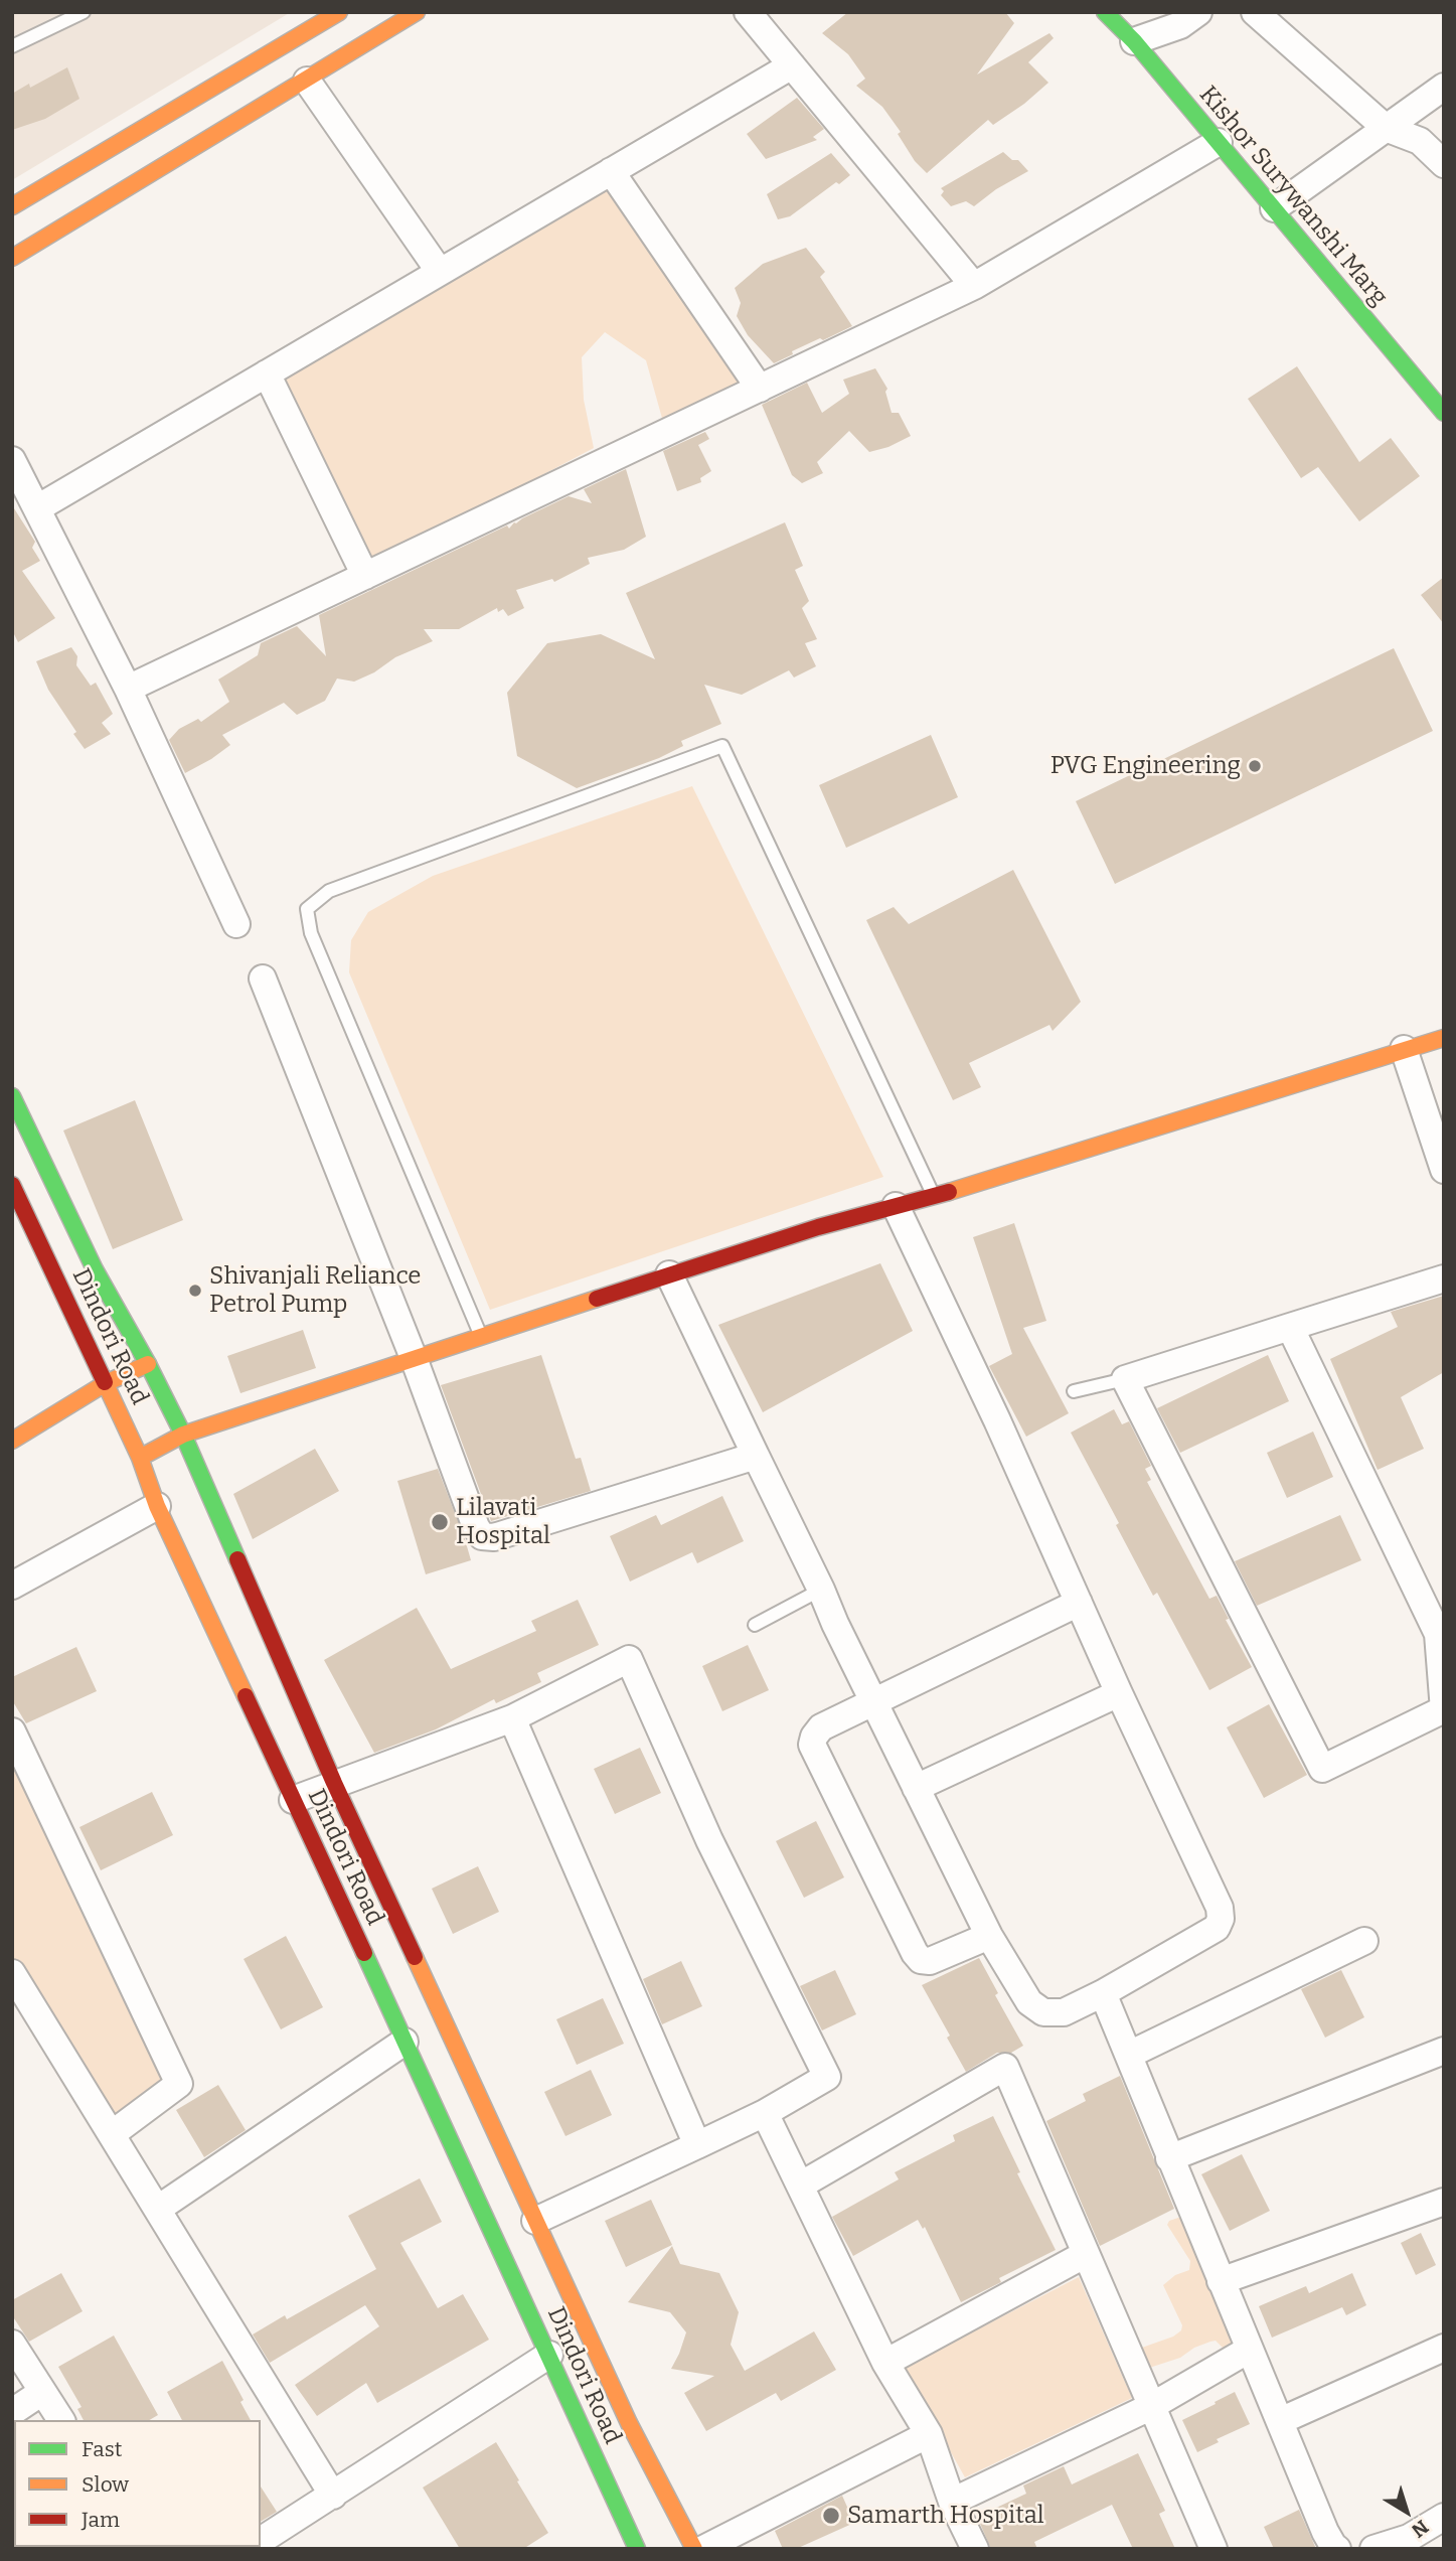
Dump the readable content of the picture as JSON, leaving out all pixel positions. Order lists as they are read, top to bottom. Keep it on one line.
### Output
{"streets":{"main road":["Kishor Surywanshi Marg","Dindori Road"]},"places":["PVG Engineering","Shivanjali Reliance Petrol Pump","Lilavati Hospital","Samarth Hospital"],"legend":["Fast","Slow","Jam"],"north":"bottom right"}
